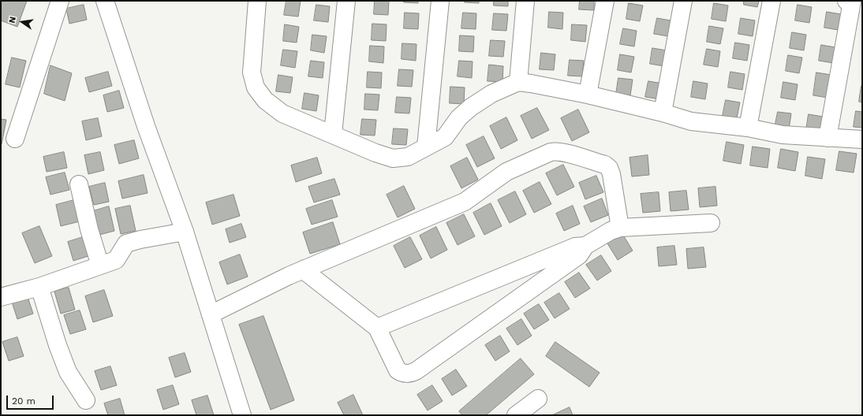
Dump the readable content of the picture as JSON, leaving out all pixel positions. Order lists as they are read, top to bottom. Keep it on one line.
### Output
{"scale_bar":"20 m","north":"left"}
